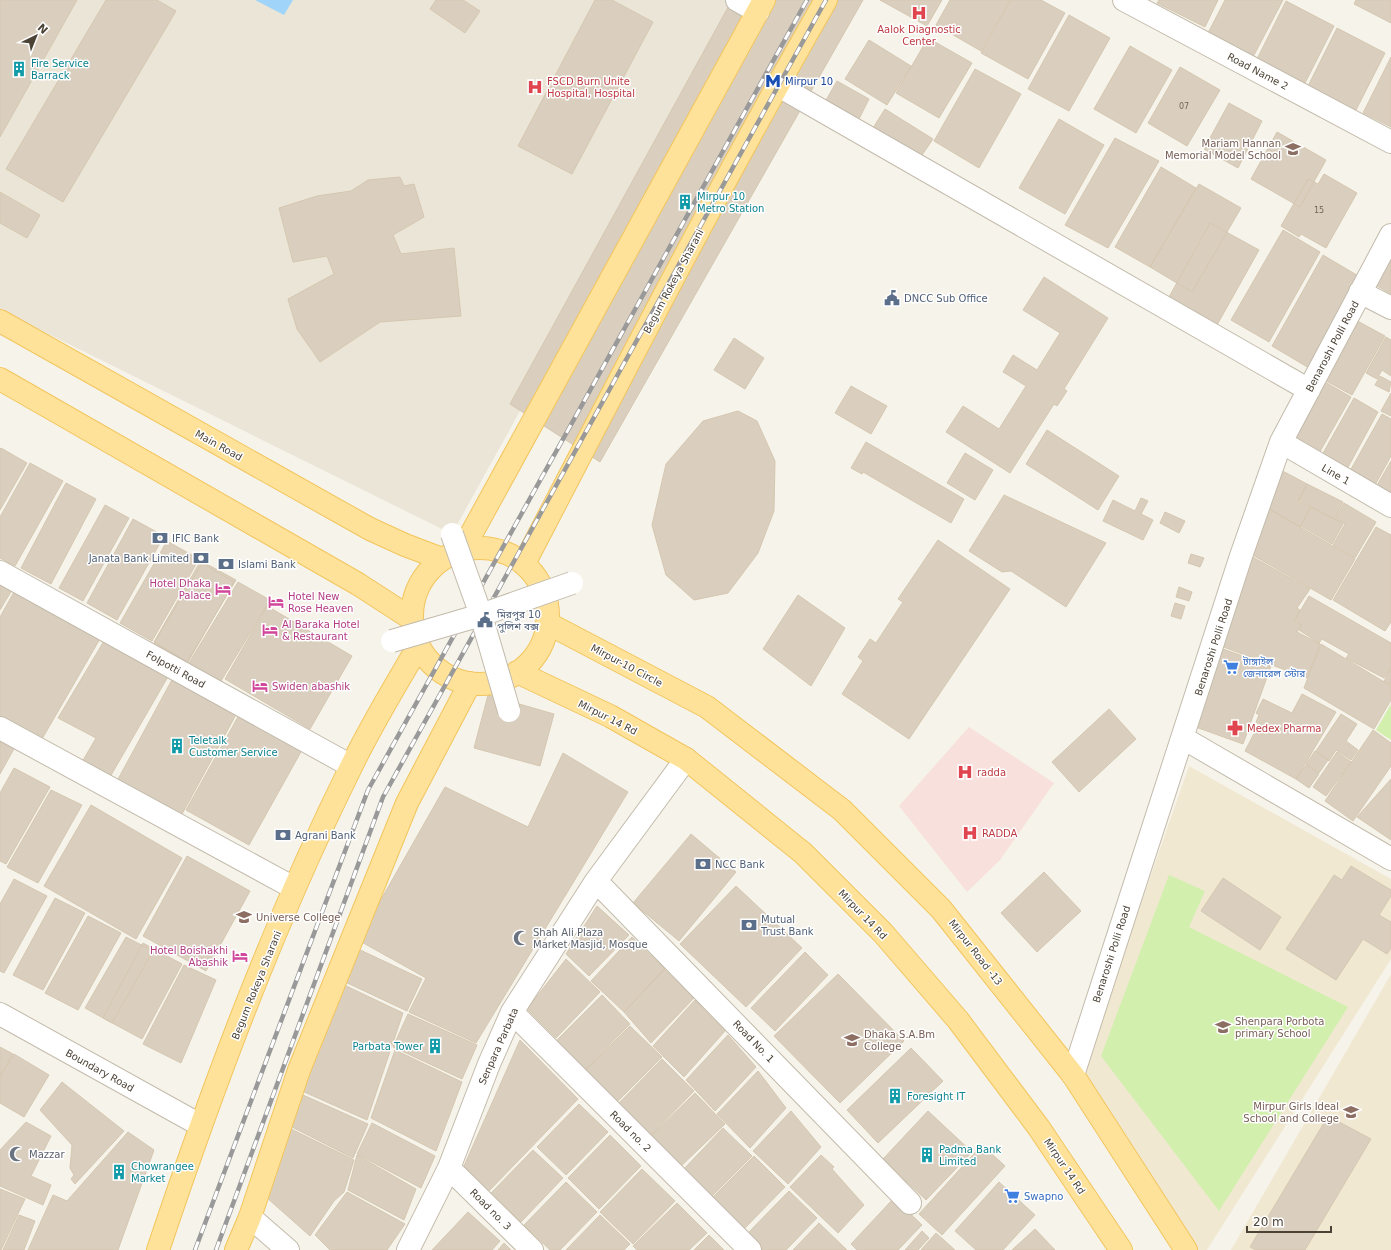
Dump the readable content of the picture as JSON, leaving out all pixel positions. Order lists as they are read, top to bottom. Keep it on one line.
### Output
{"streets":{"main road":["Begum Rokeya Sharani","Main Road","Mirpur-10 Circle","Mirpur 14 Rd","Mirpur Road -13"],"street":["Road Name 2","Benaroshi Polli Road","Line 1","Folpotti Road","Road No. 1","Senpara Parbata","Boundary Road","Road no. 2","Road no. 3"]},"crossings":[["Begum Rokeya Sharani","Main Road"],["Begum Rokeya Sharani","Mirpur-10 Circle"],["Begum Rokeya Sharani","Folpotti Road"],["Begum Rokeya Sharani","Mirpur 14 Rd"],["Begum Rokeya Sharani","Boundary Road"],["Benaroshi Polli Road","Line 1"],["Benaroshi Polli Road","Mirpur Road -13"],["Main Road","Mirpur-10 Circle"],["Main Road","Mirpur 14 Rd"],["Mirpur-10 Circle","Mirpur 14 Rd"],["Mirpur-10 Circle","Mirpur Road -13"],["Mirpur 14 Rd","Senpara Parbata"],["Road No. 1","Senpara Parbata"],["Senpara Parbata","Road no. 2"],["Senpara Parbata","Road no. 3"]],"places":{"hospital":["Aalok Diagnostic Center","FSCD Burn Unite Hospital, Hospital","radda","RADDA"],"building":["Fire Service Barrack","Mirpur 10 Metro Station","Teletalk Customer Service","Parbata Tower","Foresight IT","Padma Bank Limited","Chowrangee Market"],"metro station":["Mirpur 10"],"school or university":["Mariam Hannan Memorial Model School","Universe College","Shenpara Porbota primary School","Dhaka S.A.Bm College","Mirpur Girls Ideal School and College"],"public building":["DNCC Sub Office","মিরপুর 10 পুলিশ বক্স"],"bank":["IFIC Bank","Janata Bank Limited","Islami Bank","Agrani Bank","NCC Bank","Mutual Trust Bank"],"hotel":["Hotel Dhaka Palace","Hotel New Rose Heaven","Al Baraka Hotel & Restaurant","Swiden abashik","Hotel Boishakhi Abashik"],"supermarket":["টাঙ্গাইল জেনারেল স্টোর","Swapno"],"pharmacy":["Medex Pharma"],"mosque":["Shah Ali Plaza Market Masjid, Mosque","Mazzar"]},"house_numbers":["07","15"],"scale_bar":"20 m","north":"top right"}
